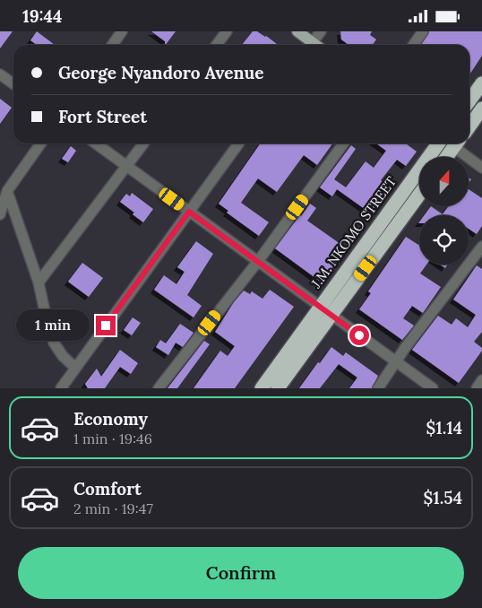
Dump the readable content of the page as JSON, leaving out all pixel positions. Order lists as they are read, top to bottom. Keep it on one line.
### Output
{"streets":{"highway":["J.M. NKOMO STREET"]},"north":"top","page":{"status":"19:44","banner":["George Nyandoro Avenue","Fort Street"],"bubble":"1 min","list":[{"name":"Economy","note":"1 min · 19:46","value":"$1.14"},{"name":"Comfort","note":"2 min · 19:47","value":"$1.54"}],"buttons":"Confirm"}}
